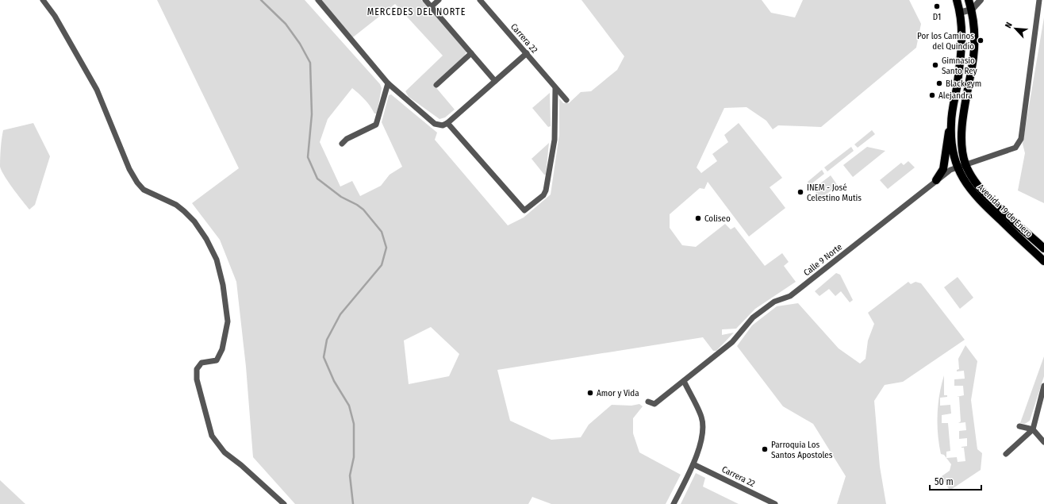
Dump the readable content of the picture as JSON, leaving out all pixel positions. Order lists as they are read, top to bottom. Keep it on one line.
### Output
{"streets":{"main road":["Avenida 19 de Enero"],"street":["Carrera 22","Calle 9 Norte"]},"crossings":[["Avenida 19 de Enero","Calle 9 Norte"]],"districts":["MERCEDES DEL NORTE"],"places":["D1","Por los Caminos del Quindío","Gimnasio Santo Rey","Black gym","Alejandra","INEM - José Celestino Mutis","Coliseo","Amor y Vida","Parroquia Los Santos Apostoles"],"scale_bar":"50 m","north":"top left"}
